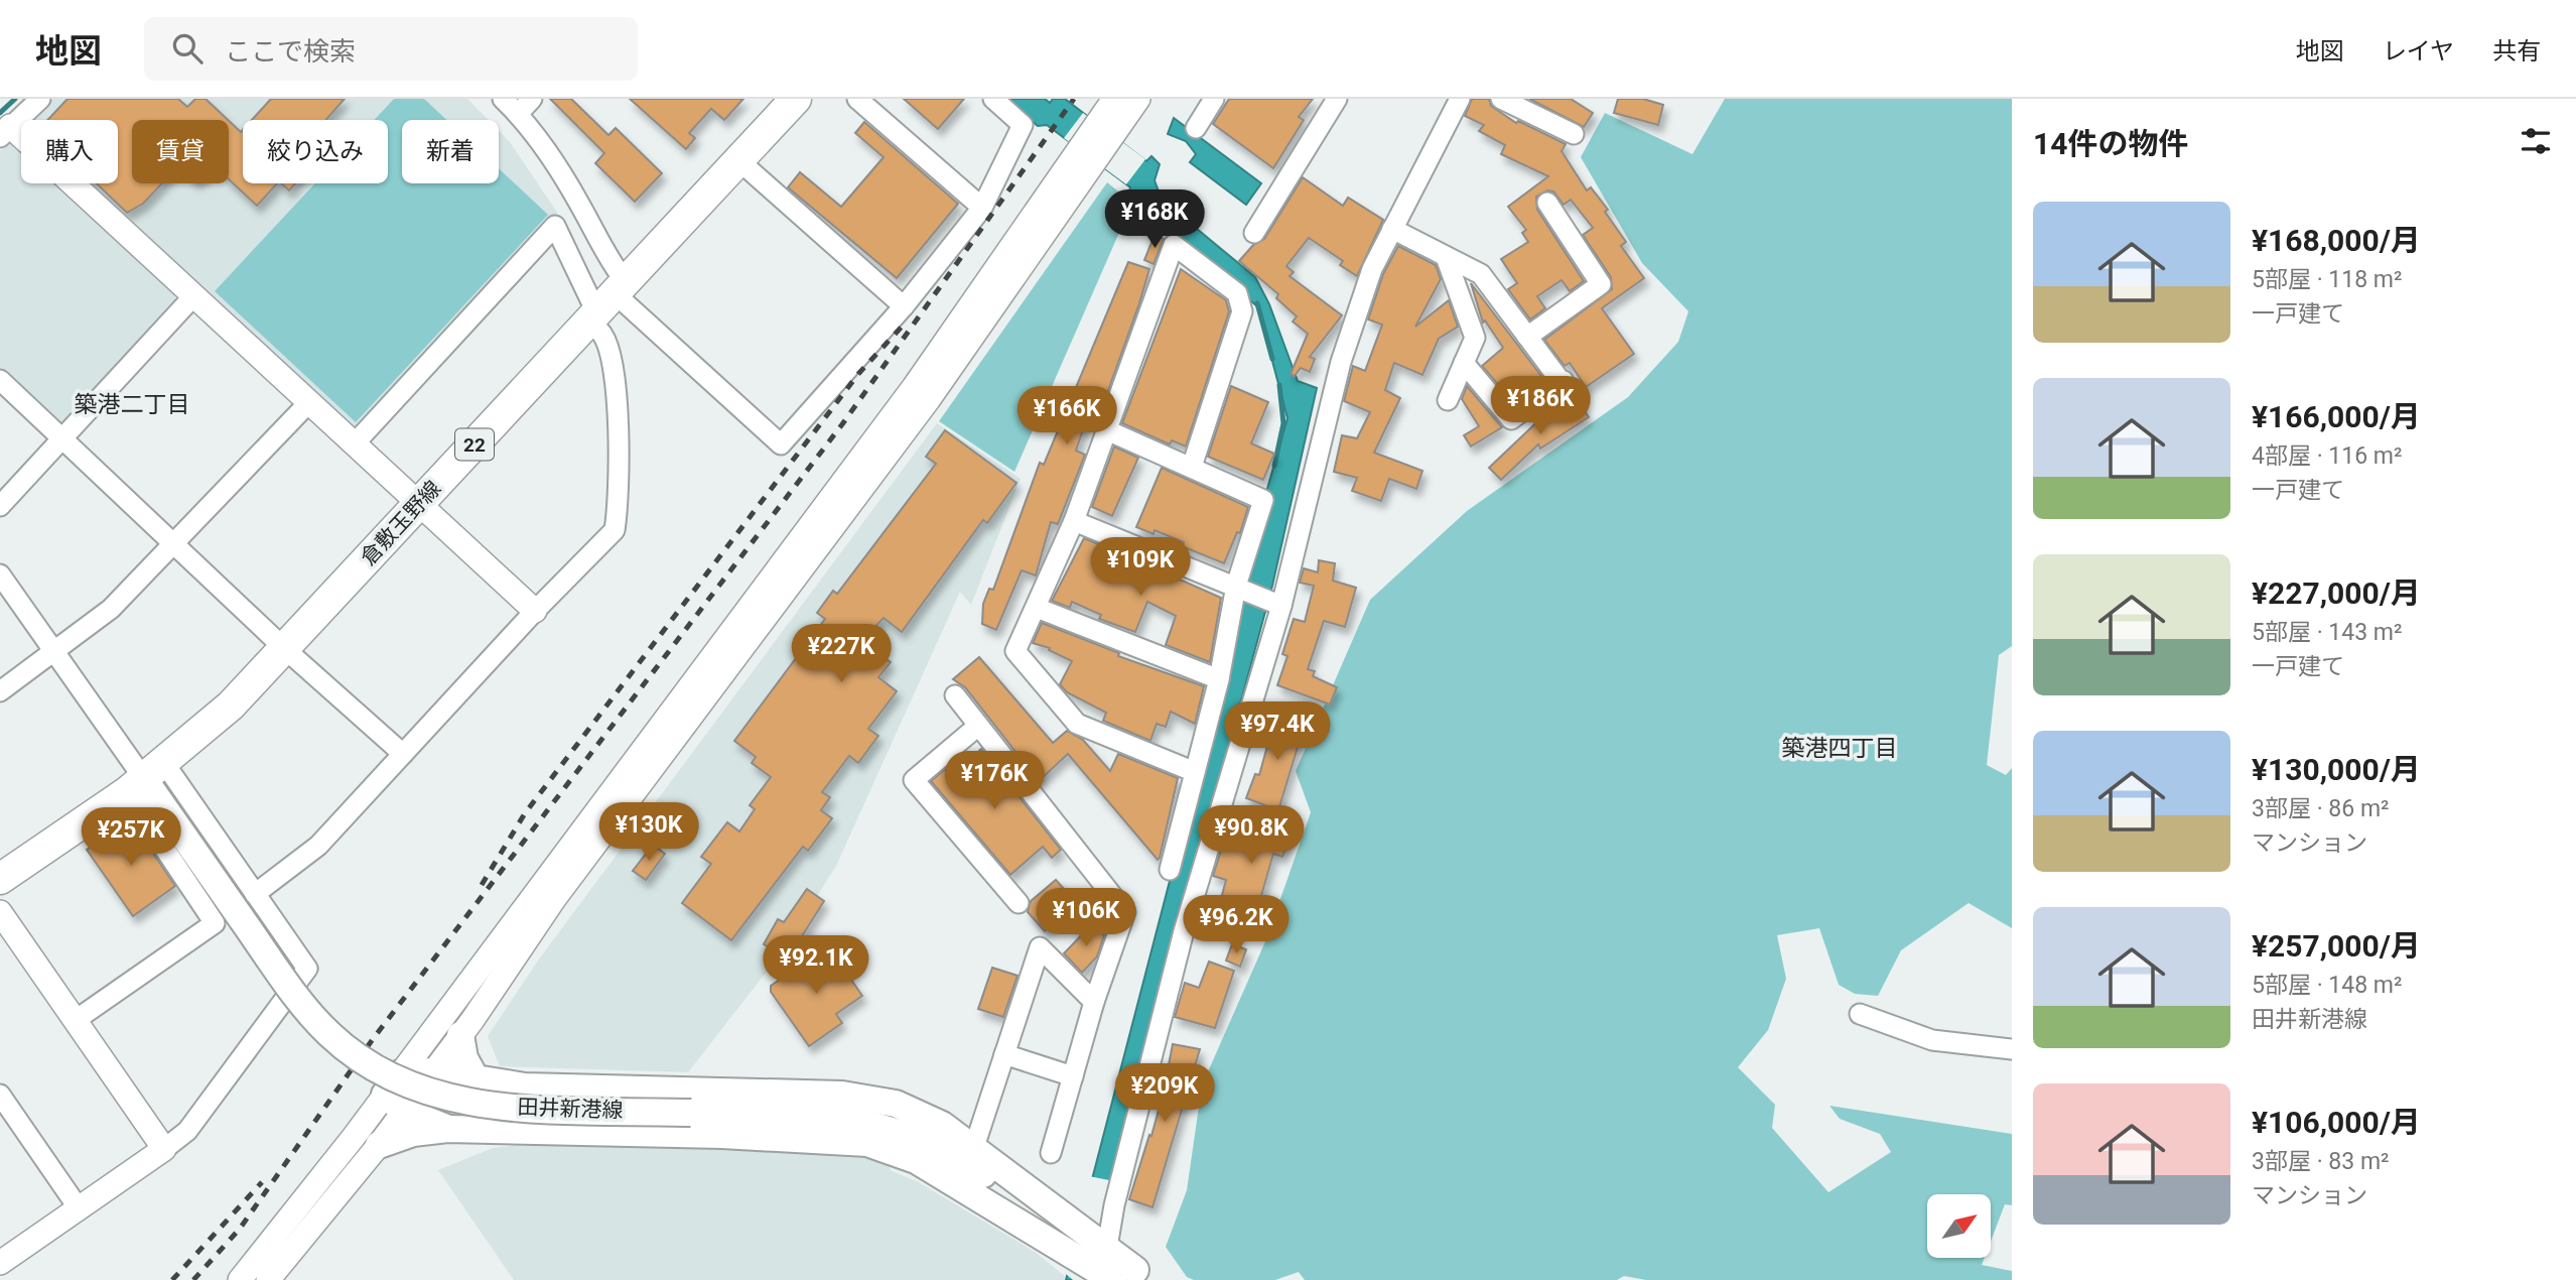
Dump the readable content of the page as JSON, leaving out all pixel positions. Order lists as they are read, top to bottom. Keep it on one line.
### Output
{"streets":{"main road":["22","倉敷玉野線","田井新港線"]},"crossings":[["倉敷玉野線","田井新港線"]],"districts":["築港二丁目","築港四丁目"],"north":"top right","page":{"header":"地図","search":"ここで検索","nav":["地図","レイヤ","共有"],"heading":"14件の物件","chip":["購入","賃貸","絞り込み","新着"],"list":[{"name":"¥168,000/月","note":"5部屋 · 118 m² · 一戸建て"},{"name":"¥166,000/月","note":"4部屋 · 116 m² · 一戸建て"},{"name":"¥227,000/月","note":"5部屋 · 143 m² · 一戸建て"},{"name":"¥130,000/月","note":"3部屋 · 86 m² · マンション"},{"name":"¥257,000/月","note":"5部屋 · 148 m² · 田井新港線"},{"name":"¥106,000/月","note":"3部屋 · 83 m² · マンション"}],"price":["¥168K","¥186K","¥166K","¥109K","¥227K","¥97.4K","¥176K","¥130K","¥90.8K","¥257K","¥106K","¥96.2K","¥92.1K","¥209K"]}}
